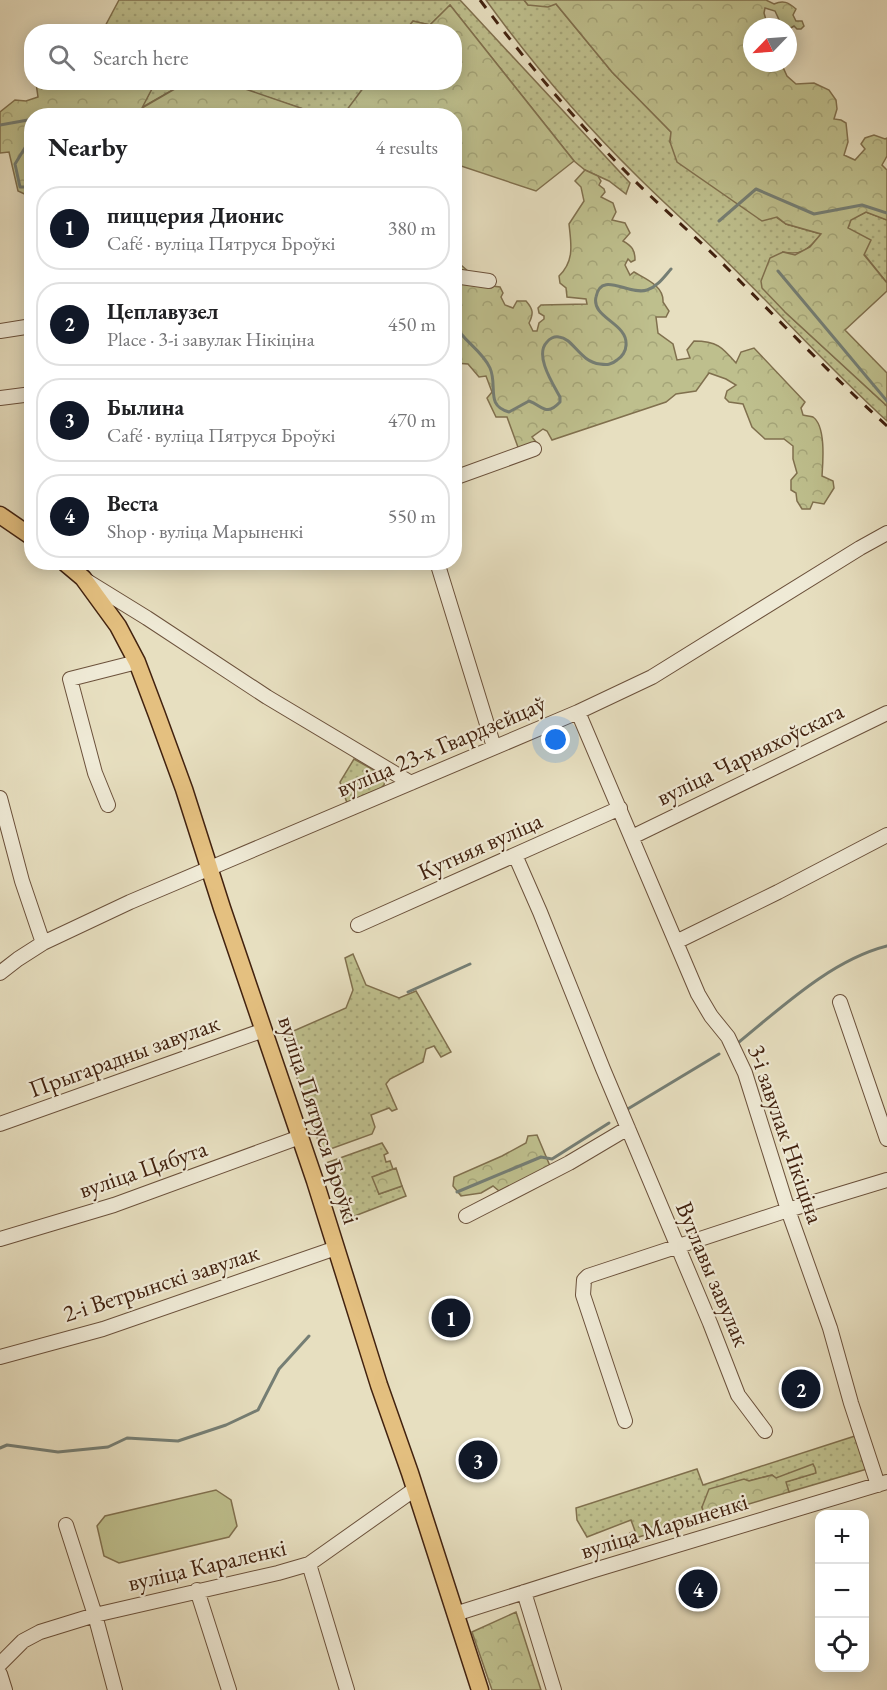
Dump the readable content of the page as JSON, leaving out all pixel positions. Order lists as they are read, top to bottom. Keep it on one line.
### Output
{"streets":{"main road":["вуліца Пятруся Броўкі"],"street":["вуліца 23-х Гвардзейцаў","вуліца Чарняхоўскага","Кутняя вуліца","Прыгарадны завулак","3-і завулак Нікіціна","вуліца Цябута","Вуглавы завулак","2-і Ветрынскі завулак","вуліца Марыненкі","вуліца Караленкі"]},"crossings":[["вуліца 23-х Гвардзейцаў","вуліца Пятруся Броўкі"],["вуліца 23-х Гвардзейцаў","3-і завулак Нікіціна"],["вуліца Чарняхоўскага","3-і завулак Нікіціна"],["Кутняя вуліца","3-і завулак Нікіціна"],["Кутняя вуліца","Вуглавы завулак"],["Прыгарадны завулак","вуліца Пятруся Броўкі"],["вуліца Пятруся Броўкі","вуліца Цябута"],["вуліца Пятруся Броўкі","2-і Ветрынскі завулак"],["вуліца Пятруся Броўкі","вуліца Марыненкі"],["вуліца Пятруся Броўкі","вуліца Караленкі"],["3-і завулак Нікіціна","вуліца Марыненкі"]],"north":"bottom left","page":{"search":"Search here","heading":["Nearby","4 results"],"list":[{"mark":"1","name":"пиццерия Дионис","note":"Café · вуліца Пятруся Броўкі","value":"380 m"},{"mark":"2","name":"Цеплавузел","note":"Place · 3-і завулак Нікіціна","value":"450 m"},{"mark":"3","name":"Былина","note":"Café · вуліца Пятруся Броўкі","value":"470 m"},{"mark":"4","name":"Веста","note":"Shop · вуліца Марыненкі","value":"550 m"}],"pins":["1","2","3","4"],"map_buttons":["+","−"]}}
